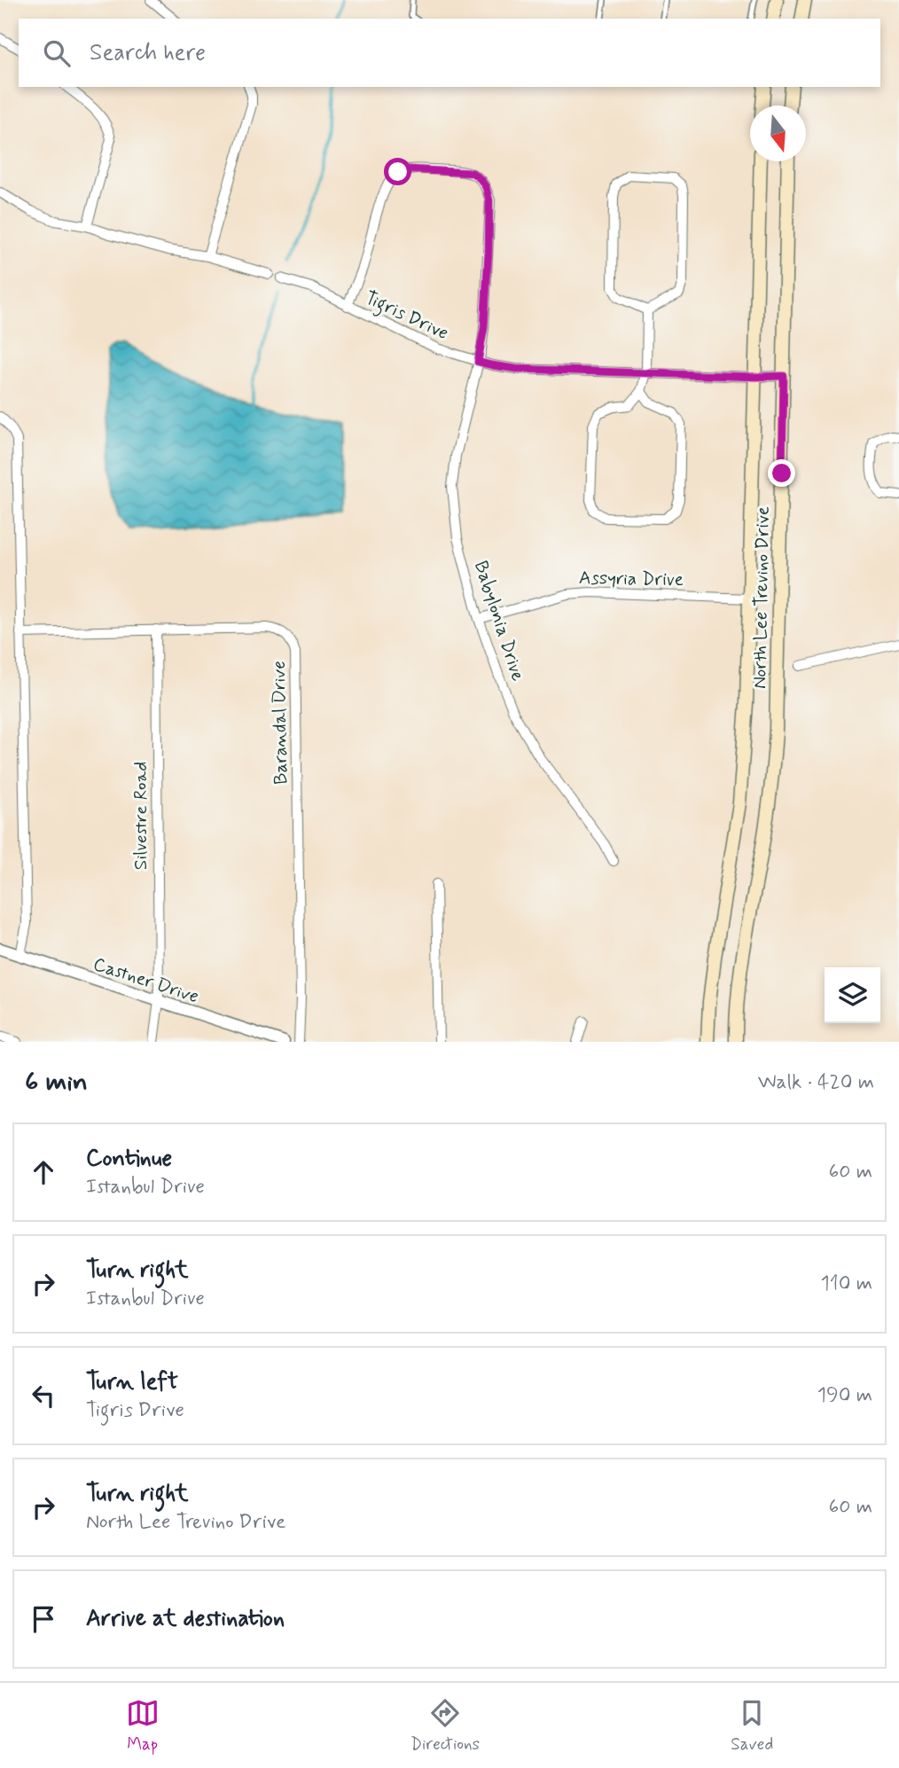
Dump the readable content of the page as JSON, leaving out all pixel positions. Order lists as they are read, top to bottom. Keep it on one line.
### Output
{"streets":{"main road":["North Lee Trevino Drive"],"street":["Tigris Drive","Assyria Drive","Babylonia Drive","Barandal Drive","Silvestre Road","Castner Drive"]},"crossings":[["Tigris Drive","North Lee Trevino Drive"],["Tigris Drive","Babylonia Drive"],["Assyria Drive","North Lee Trevino Drive"],["Assyria Drive","Babylonia Drive"],["Barandal Drive","Silvestre Road"],["Silvestre Road","Castner Drive"]],"north":"bottom","page":{"search":"Search here","heading":["6 min","Walk · 420 m"],"list":[["Continue","Istanbul Drive","60 m"],["Turn right","Istanbul Drive","110 m"],["Turn left","Tigris Drive","190 m"],["Turn right","North Lee Trevino Drive","60 m"],"Arrive at destination"],"nav":["Map","Directions","Saved"]}}
